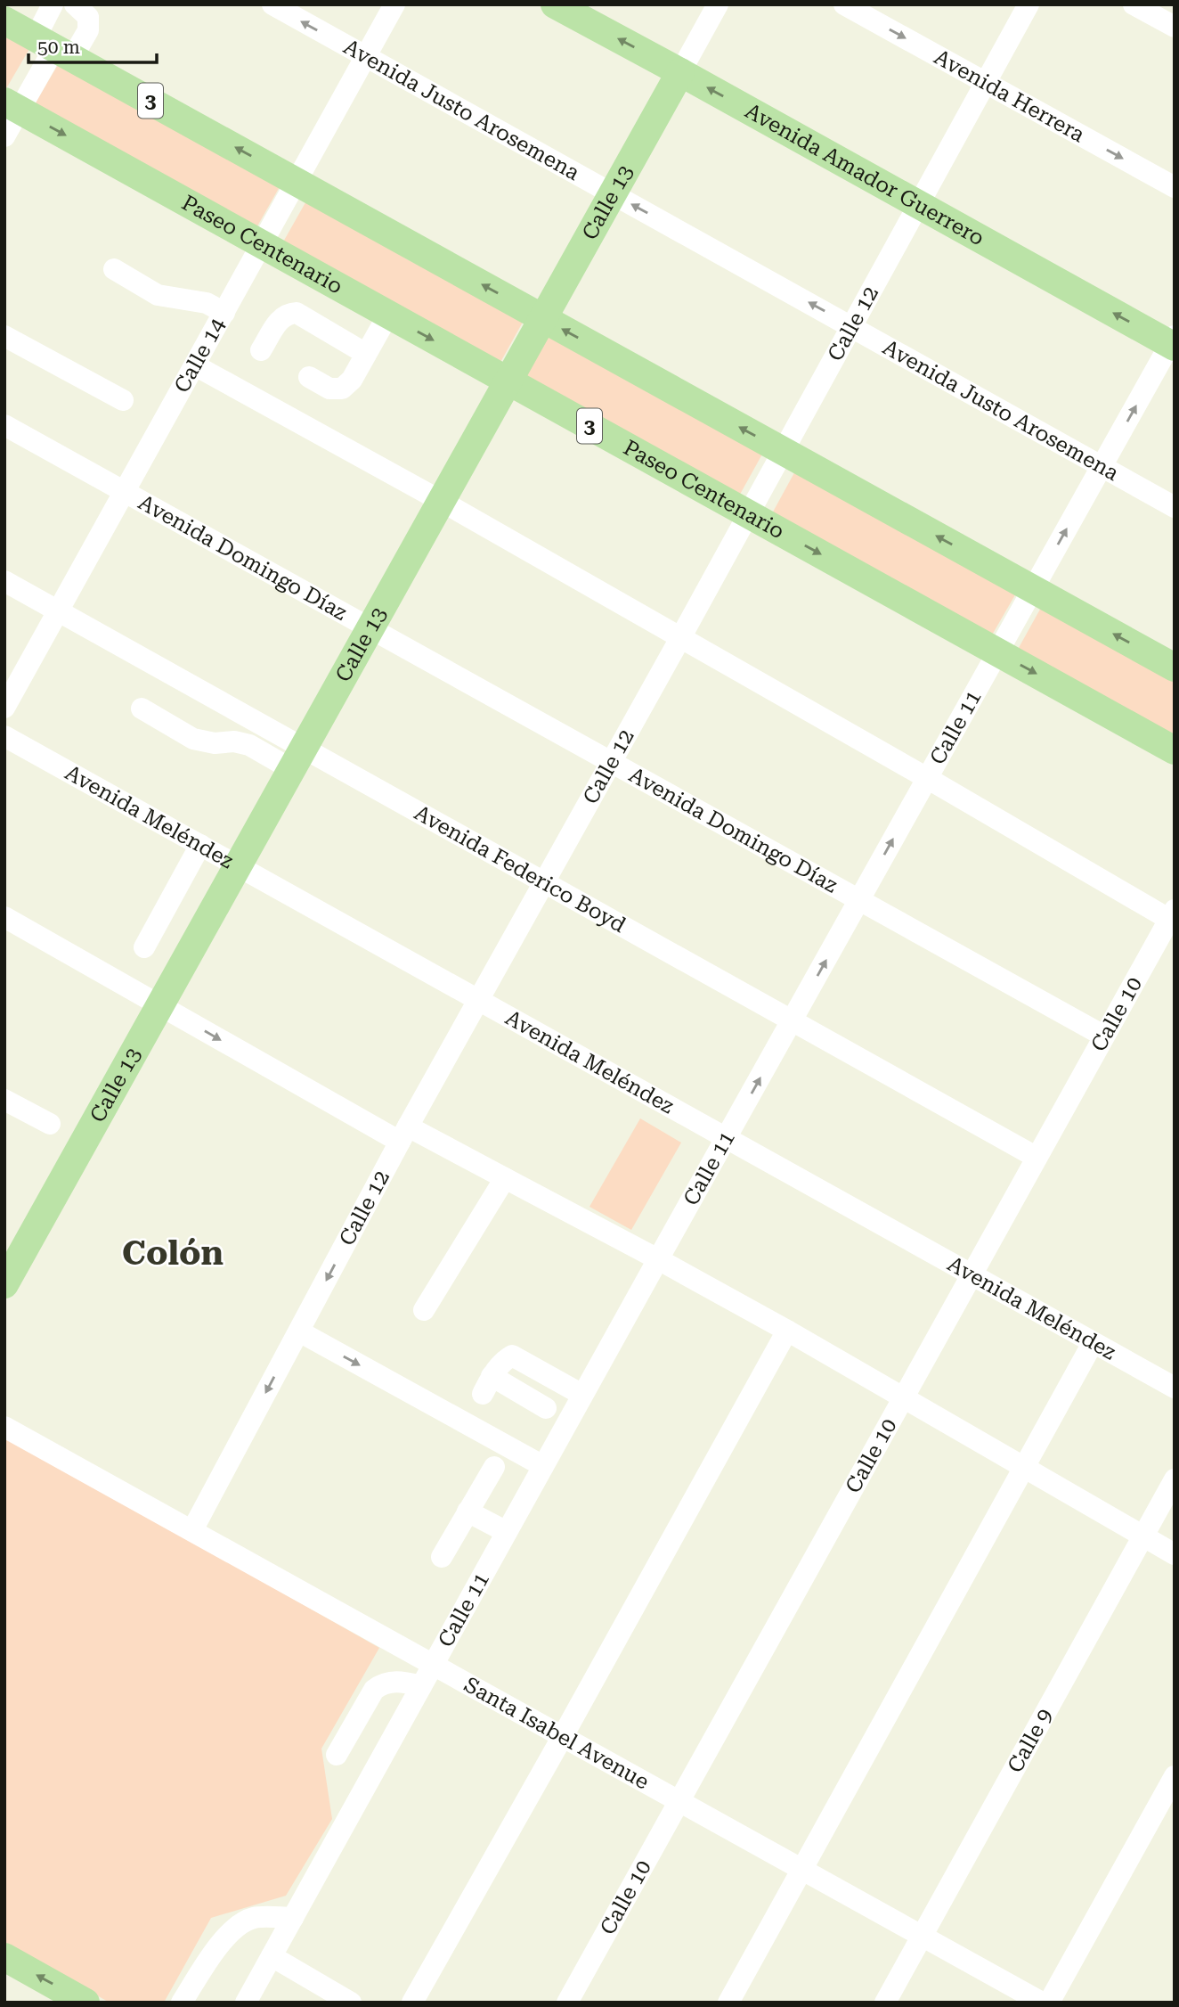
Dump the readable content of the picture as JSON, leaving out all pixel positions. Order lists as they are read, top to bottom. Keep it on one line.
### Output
{"streets":{"main road":["3","Avenida Amador Guerrero","Calle 13","Paseo Centenario"],"street":["Avenida Herrera","Avenida Justo Arosemena","Calle 12","Calle 14","Avenida Domingo Díaz","Calle 11","Avenida Meléndez","Avenida Federico Boyd","Calle 10","Santa Isabel Avenue","Calle 9"]},"crossings":[["Avenida Herrera","Calle 12"],["3","Calle 13"],["3","Calle 12"],["3","Calle 14"],["3","Calle 11"],["Avenida Justo Arosemena","Calle 13"],["Avenida Justo Arosemena","Calle 12"],["Avenida Justo Arosemena","Calle 14"],["Avenida Justo Arosemena","Calle 11"],["Avenida Amador Guerrero","Calle 13"],["Avenida Amador Guerrero","Calle 12"],["Avenida Amador Guerrero","Calle 11"],["Calle 13","Paseo Centenario"],["Calle 13","Avenida Domingo Díaz"],["Calle 13","Avenida Meléndez"],["Calle 13","Avenida Federico Boyd"],["Paseo Centenario","Calle 12"],["Paseo Centenario","Calle 14"],["Paseo Centenario","Calle 11"],["Calle 12","Avenida Domingo Díaz"],["Calle 12","Avenida Meléndez"],["Calle 12","Avenida Federico Boyd"],["Calle 12","Santa Isabel Avenue"],["Calle 14","Avenida Domingo Díaz"],["Calle 14","Avenida Federico Boyd"],["Avenida Domingo Díaz","Calle 11"],["Avenida Domingo Díaz","Calle 10"],["Calle 11","Avenida Meléndez"],["Calle 11","Avenida Federico Boyd"],["Calle 11","Santa Isabel Avenue"],["Avenida Meléndez","Calle 10"],["Avenida Federico Boyd","Calle 10"],["Calle 10","Santa Isabel Avenue"],["Santa Isabel Avenue","Calle 9"]],"one_way":["Avenida Herrera","Avenida Justo Arosemena","Avenida Amador Guerrero","Calle 11"],"districts":["Colón"],"scale_bar":"50 m"}
